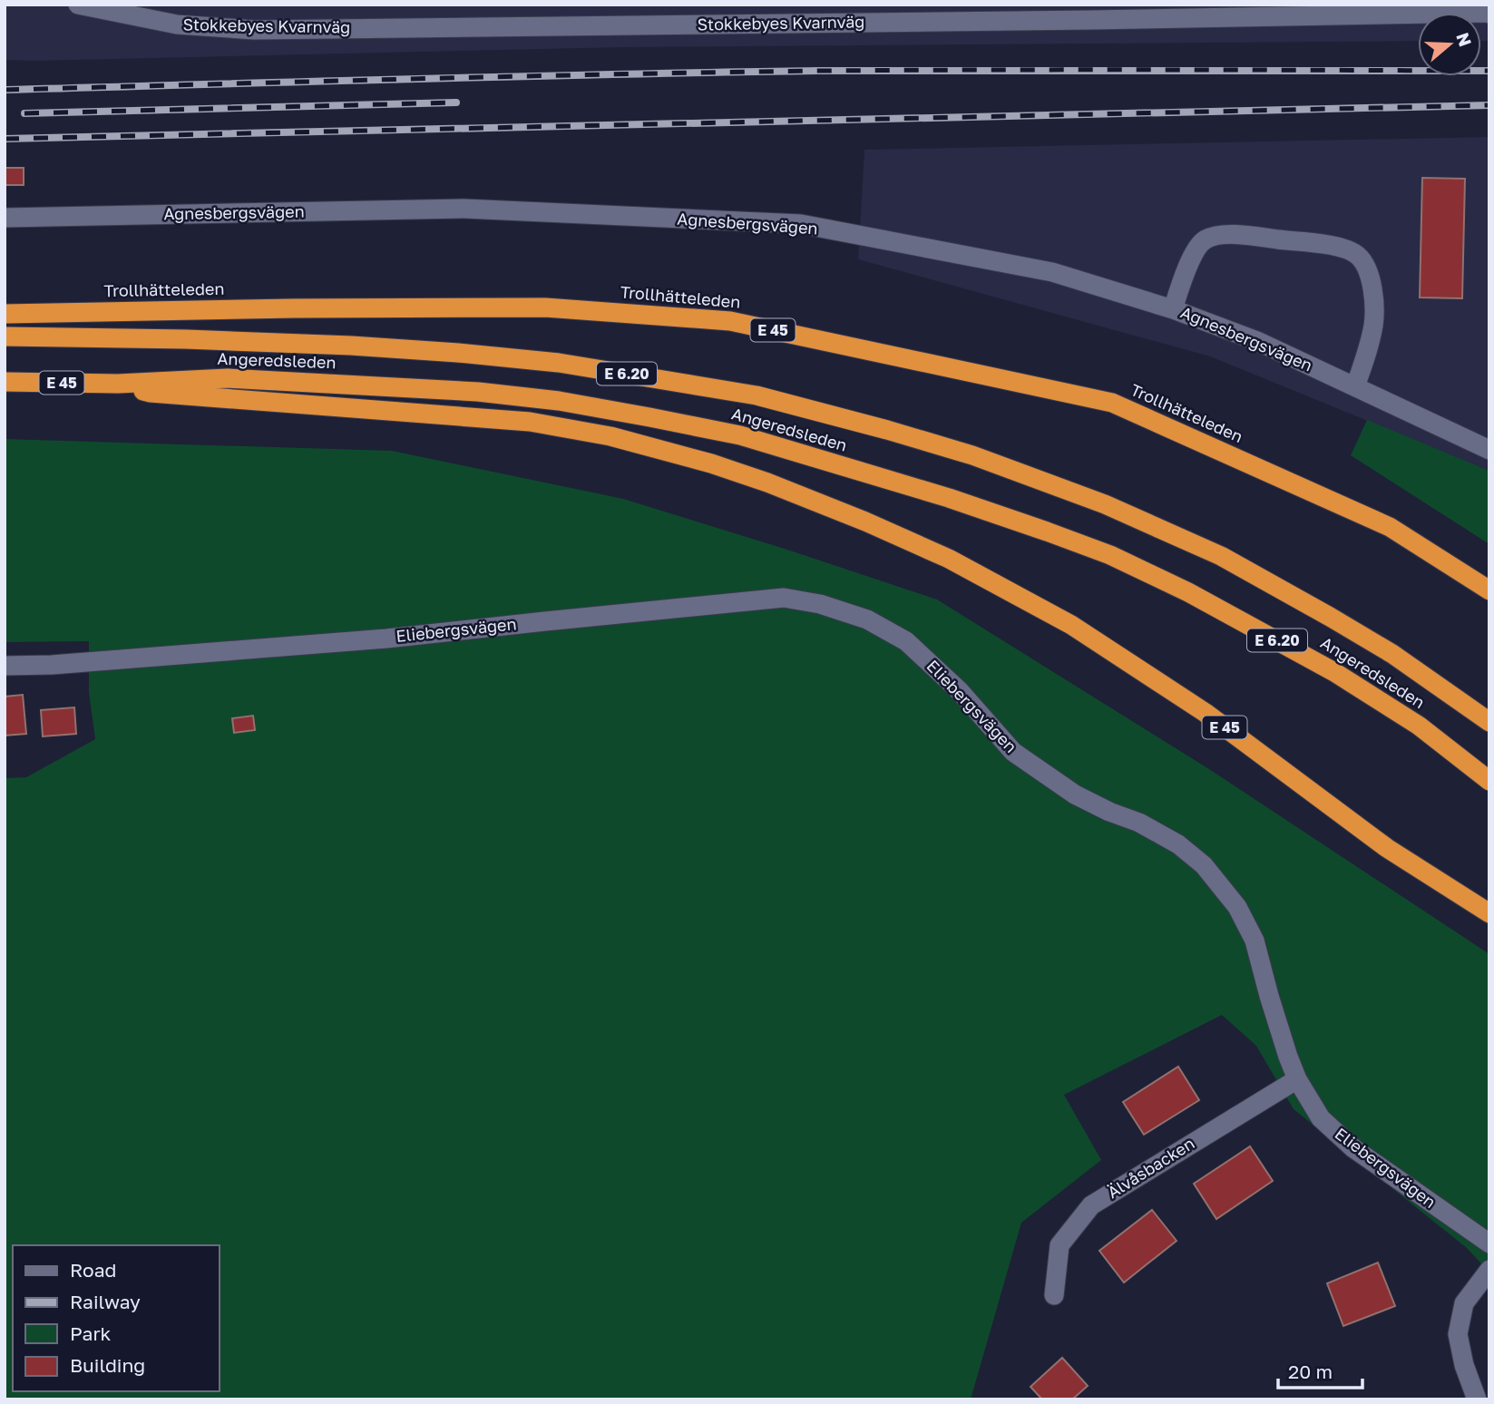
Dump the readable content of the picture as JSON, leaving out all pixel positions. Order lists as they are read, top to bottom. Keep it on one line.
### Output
{"streets":{"highway":["Trollhätteleden","E 45","Angeredsleden","E 6.20"],"street":["Stokkebyes Kvarnväg","Agnesbergsvägen","Eliebergsvägen","Älvåsbacken"]},"crossings":[["E 45","Angeredsleden"],["Eliebergsvägen","Älvåsbacken"]],"legend":["Road","Railway","Park","Building"],"scale_bar":"20 m","north":"right"}
